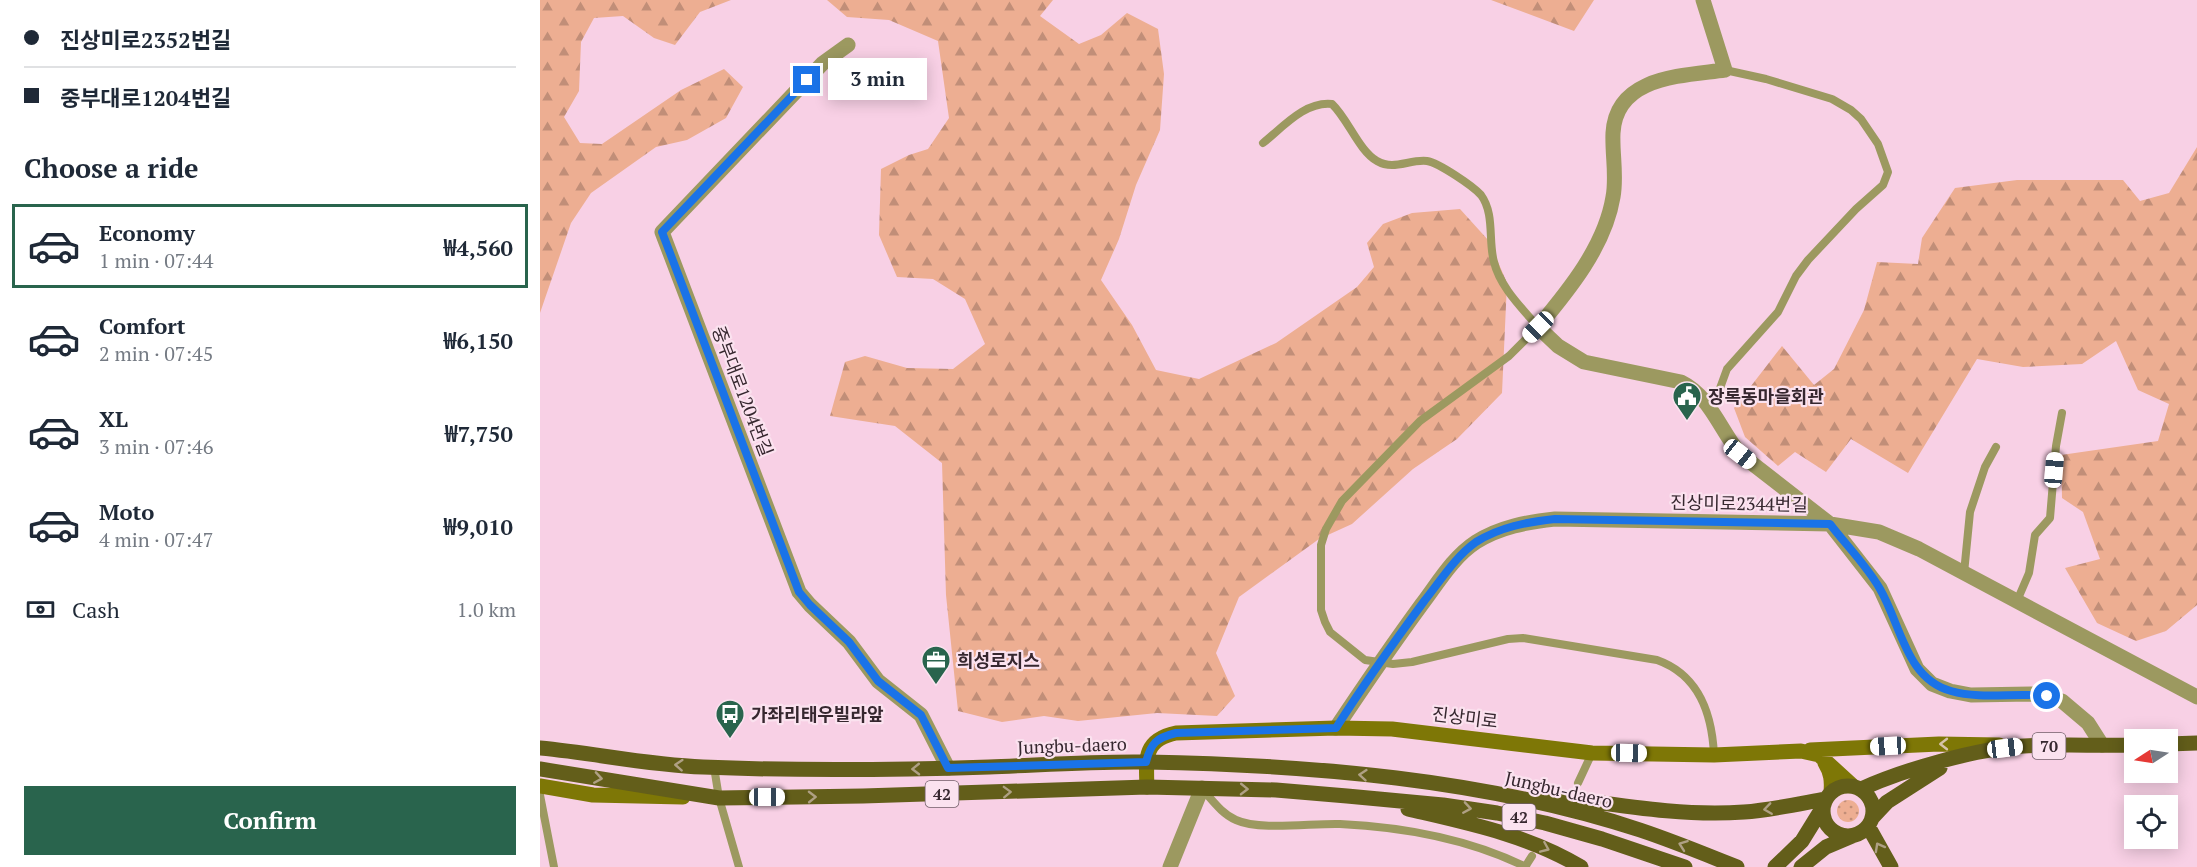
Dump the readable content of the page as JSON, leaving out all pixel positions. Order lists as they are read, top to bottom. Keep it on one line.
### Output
{"streets":{"main road":["Jungbu-daero","70","42"],"street":["중부대로1204번길","진상미로2344번길","진상미로"]},"crossings":[["중부대로1204번길","Jungbu-daero"],["진상미로2344번길","진상미로"],["진상미로","Jungbu-daero"]],"places":{"public building":["장록동마을회관"],"office":["희성로지스"],"bus stop":["가좌리태우빌라앞"]},"north":"left","page":{"banner":["진상미로2352번길","중부대로1204번길"],"bubble":"3 min","heading":"Choose a ride","list":[{"name":"Economy","note":"1 min · 07:44","value":"₩4,560"},{"name":"Comfort","note":"2 min · 07:45","value":"₩6,150"},{"name":"XL","note":"3 min · 07:46","value":"₩7,750"},{"name":"Moto","note":"4 min · 07:47","value":"₩9,010"}],"pay":["Cash","1.0 km"],"buttons":"Confirm"}}
